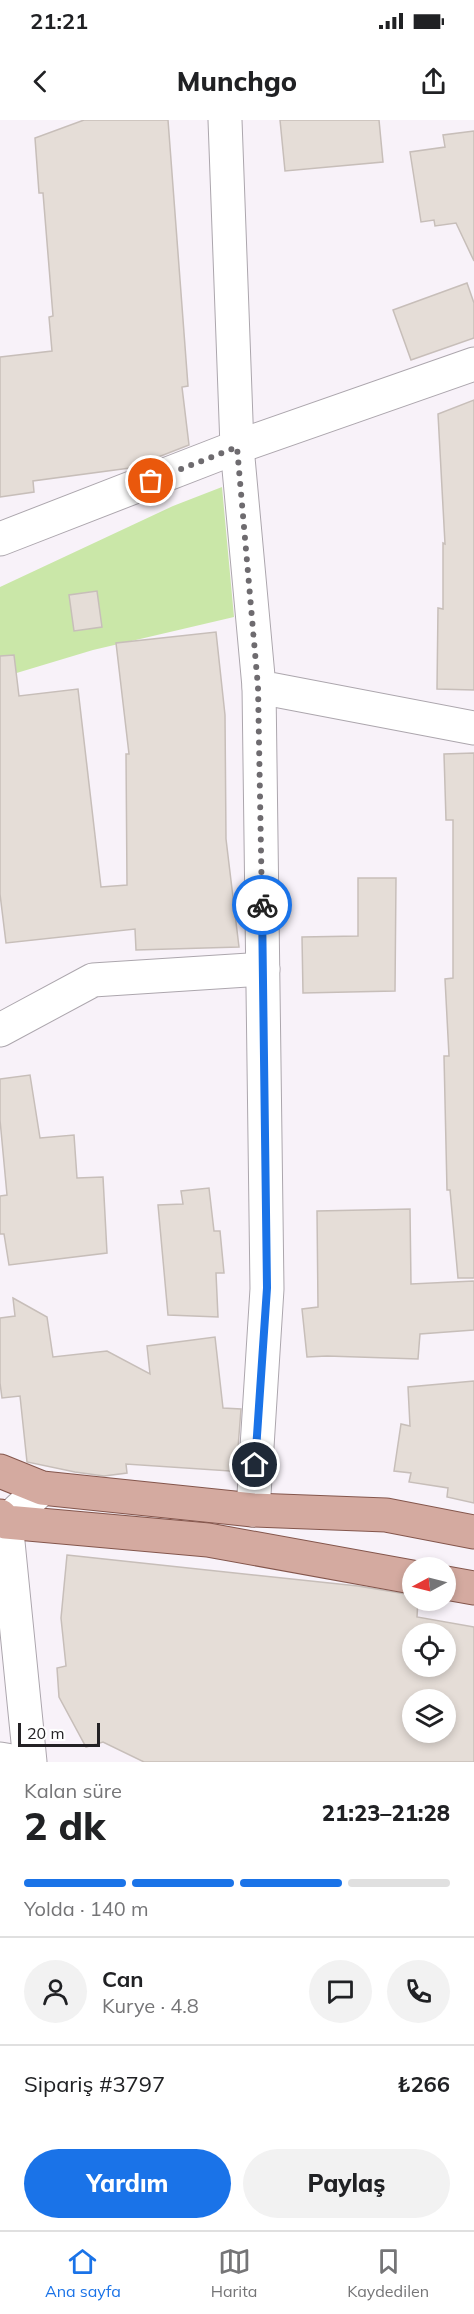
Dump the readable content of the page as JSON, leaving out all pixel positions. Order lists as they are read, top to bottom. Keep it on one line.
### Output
{"scale_bar":"20 m","north":"left","page":{"status":"21:21","header":"Munchgo","scale":"20 m","heading":["2 dk","Kalan süre","21:23–21:28"],"panel":["Can","Kurye · 4.8","Sipariş #3797","₺266"],"bar":"Yolda · 140 m","buttons":["Yardım","Paylaş"],"tabs":["Ana sayfa","Harita","Kaydedilen"]}}
